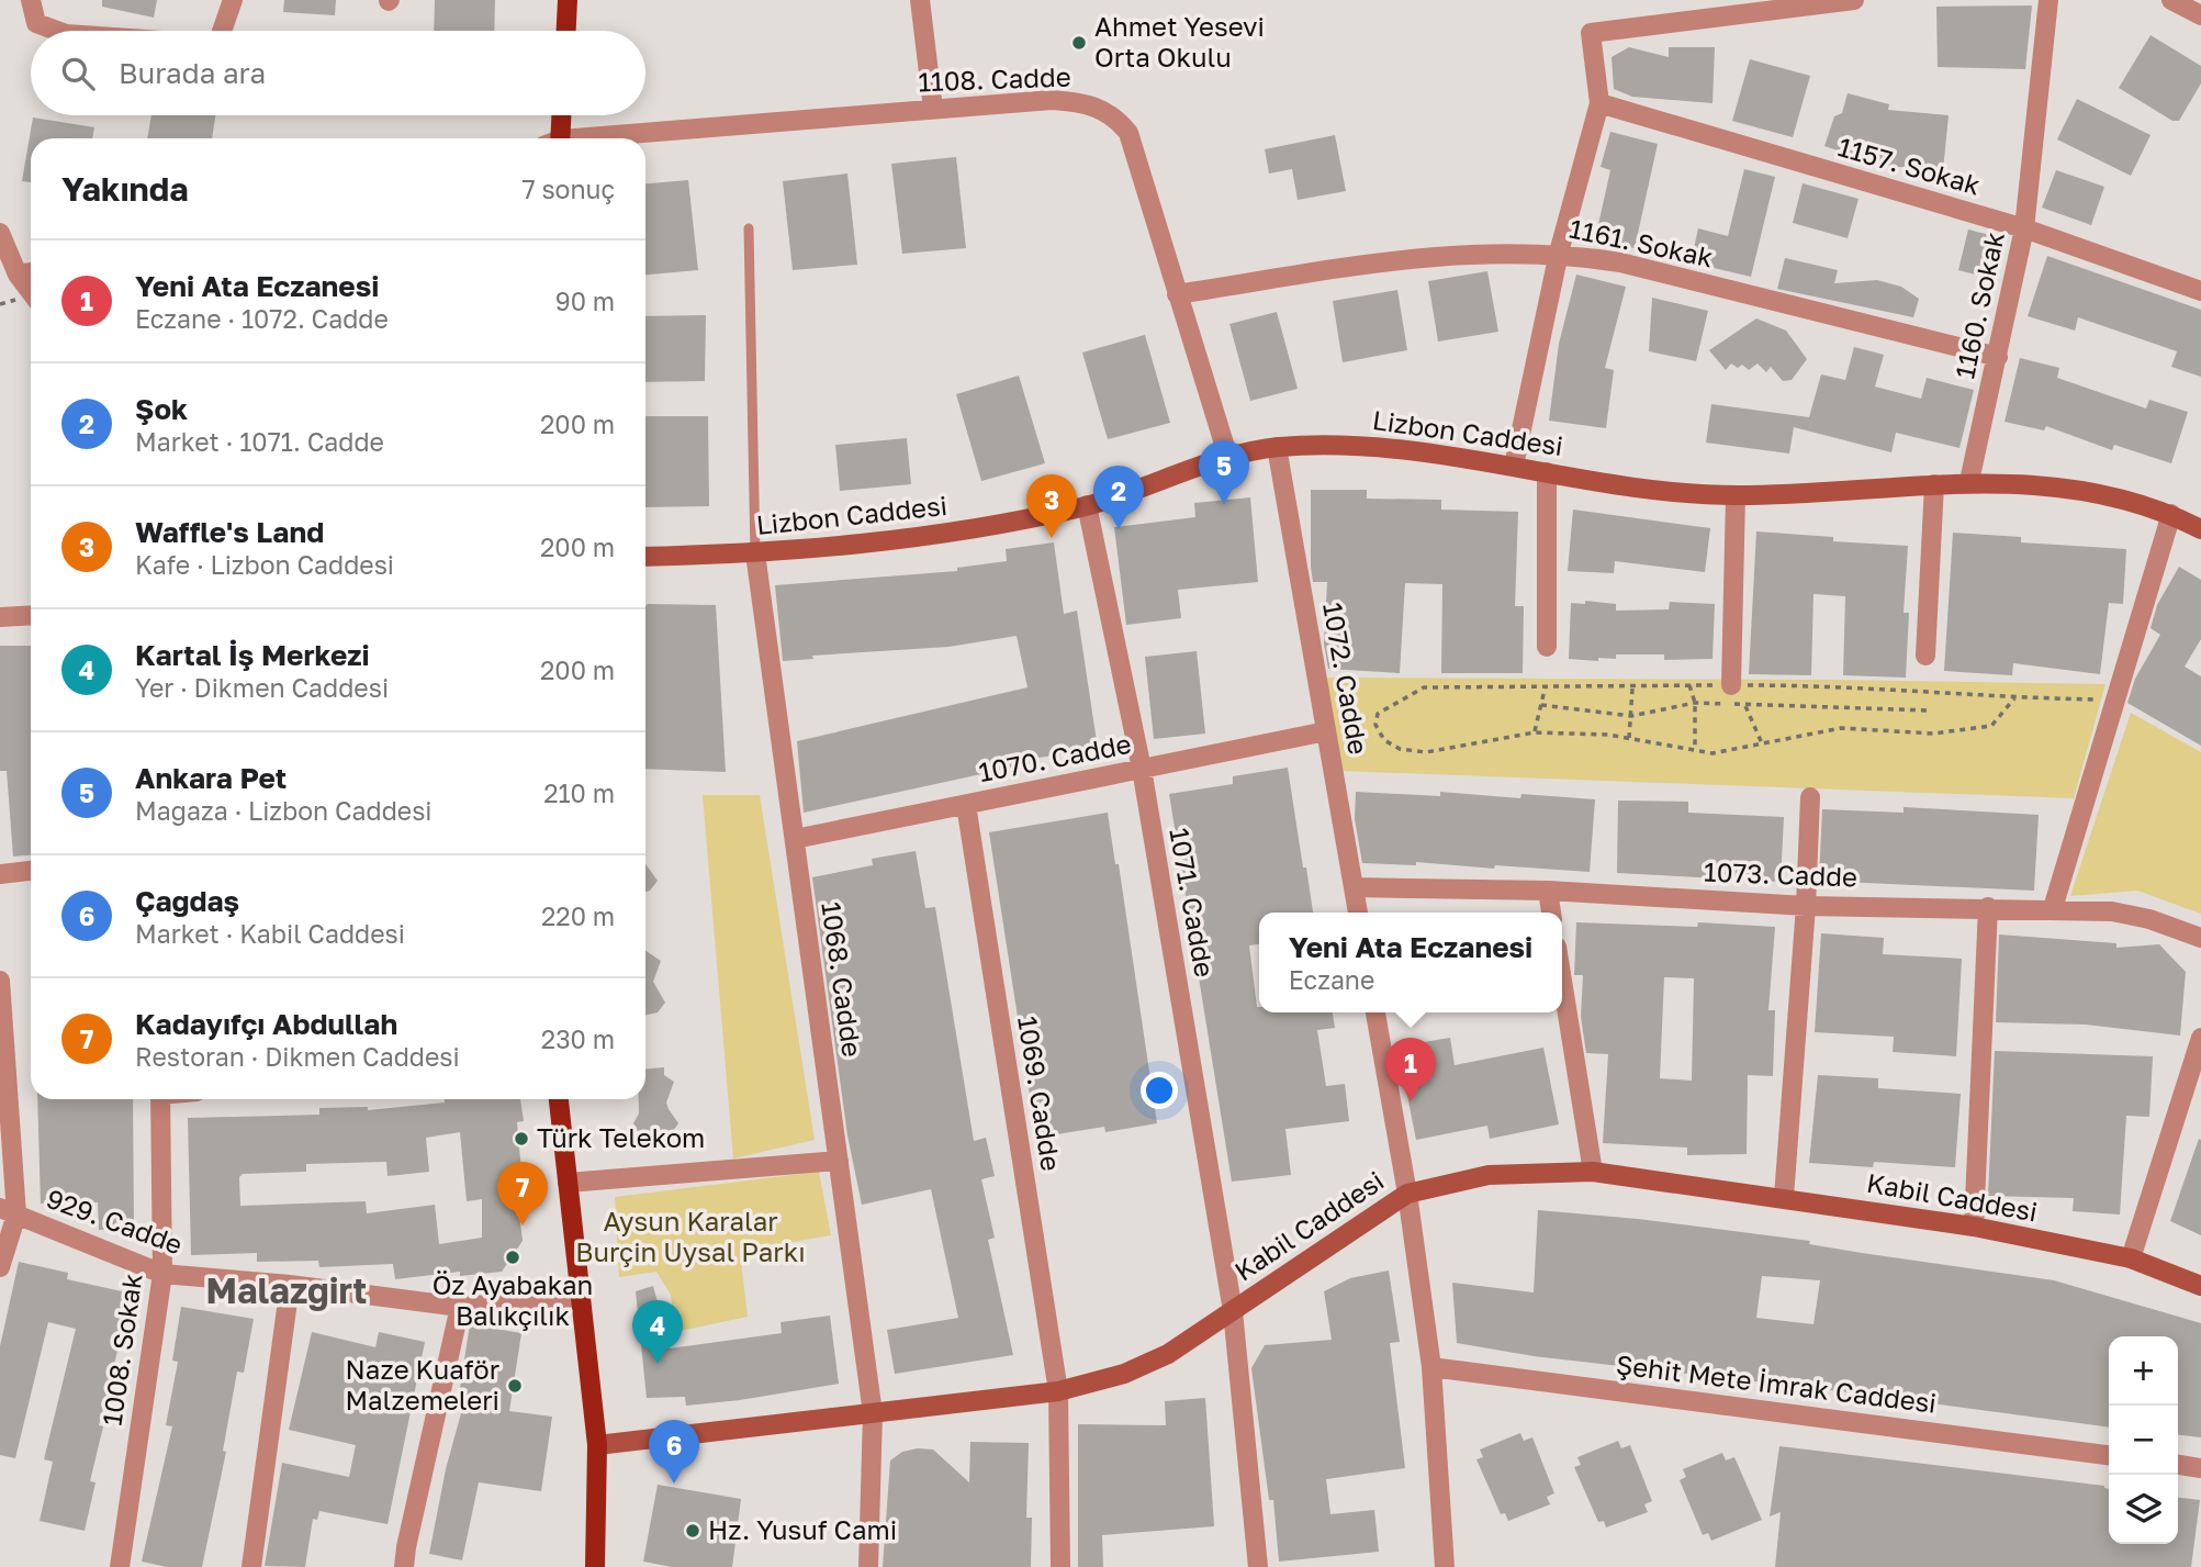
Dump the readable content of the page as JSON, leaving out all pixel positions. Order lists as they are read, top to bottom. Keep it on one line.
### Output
{"streets":{"main road":["Lizbon Caddesi","Kabil Caddesi"],"street":["1108. Cadde","1157. Sokak","1161. Sokak","1160. Sokak","1072. Cadde","1070. Cadde","1073. Cadde","1071. Cadde","1068. Cadde","1069. Cadde","929. Cadde","1008. Sokak","Şehit Mete İmrak Caddesi"]},"crossings":[["1108. Cadde","1161. Sokak"],["1108. Cadde","Lizbon Caddesi"],["1157. Sokak","1160. Sokak"],["1161. Sokak","1160. Sokak"],["1160. Sokak","Lizbon Caddesi"],["Lizbon Caddesi","1072. Cadde"],["Lizbon Caddesi","1071. Cadde"],["Lizbon Caddesi","1068. Cadde"],["1072. Cadde","1070. Cadde"],["1072. Cadde","1073. Cadde"],["1070. Cadde","1071. Cadde"],["1070. Cadde","1068. Cadde"],["1070. Cadde","1069. Cadde"],["1071. Cadde","Kabil Caddesi"],["1068. Cadde","Kabil Caddesi"],["1069. Cadde","Kabil Caddesi"],["929. Cadde","1008. Sokak"]],"districts":["Malazgirt"],"parks":["Aysun Karalar Burçin Uysal Parkı"],"places":["Ahmet Yesevi Orta Okulu","Türk Telekom","Öz Ayabakan Balıkçılık","Naze Kuaför Malzemeleri","Hz. Yusuf Cami"],"page":{"search":"Burada ara","heading":["Yakında","7 sonuç"],"list":[{"mark":"1","name":"Yeni Ata Eczanesi","note":"Eczane · 1072. Cadde","value":"90 m"},{"mark":"2","name":"Şok","note":"Market · 1071. Cadde","value":"200 m"},{"mark":"3","name":"Waffle's Land","note":"Kafe · Lizbon Caddesi","value":"200 m"},{"mark":"4","name":"Kartal İş Merkezi","note":"Yer · Dikmen Caddesi","value":"200 m"},{"mark":"5","name":"Ankara Pet","note":"Mağaza · Lizbon Caddesi","value":"210 m"},{"mark":"6","name":"Çağdaş","note":"Market · Kabil Caddesi","value":"220 m"},{"mark":"7","name":"Kadayıfçı Abdullah","note":"Restoran · Dikmen Caddesi","value":"230 m"}],"pins":["5","2","3","1","7","4","6"],"popup":["Yeni Ata Eczanesi","Eczane"],"map_buttons":["+","−"]}}
